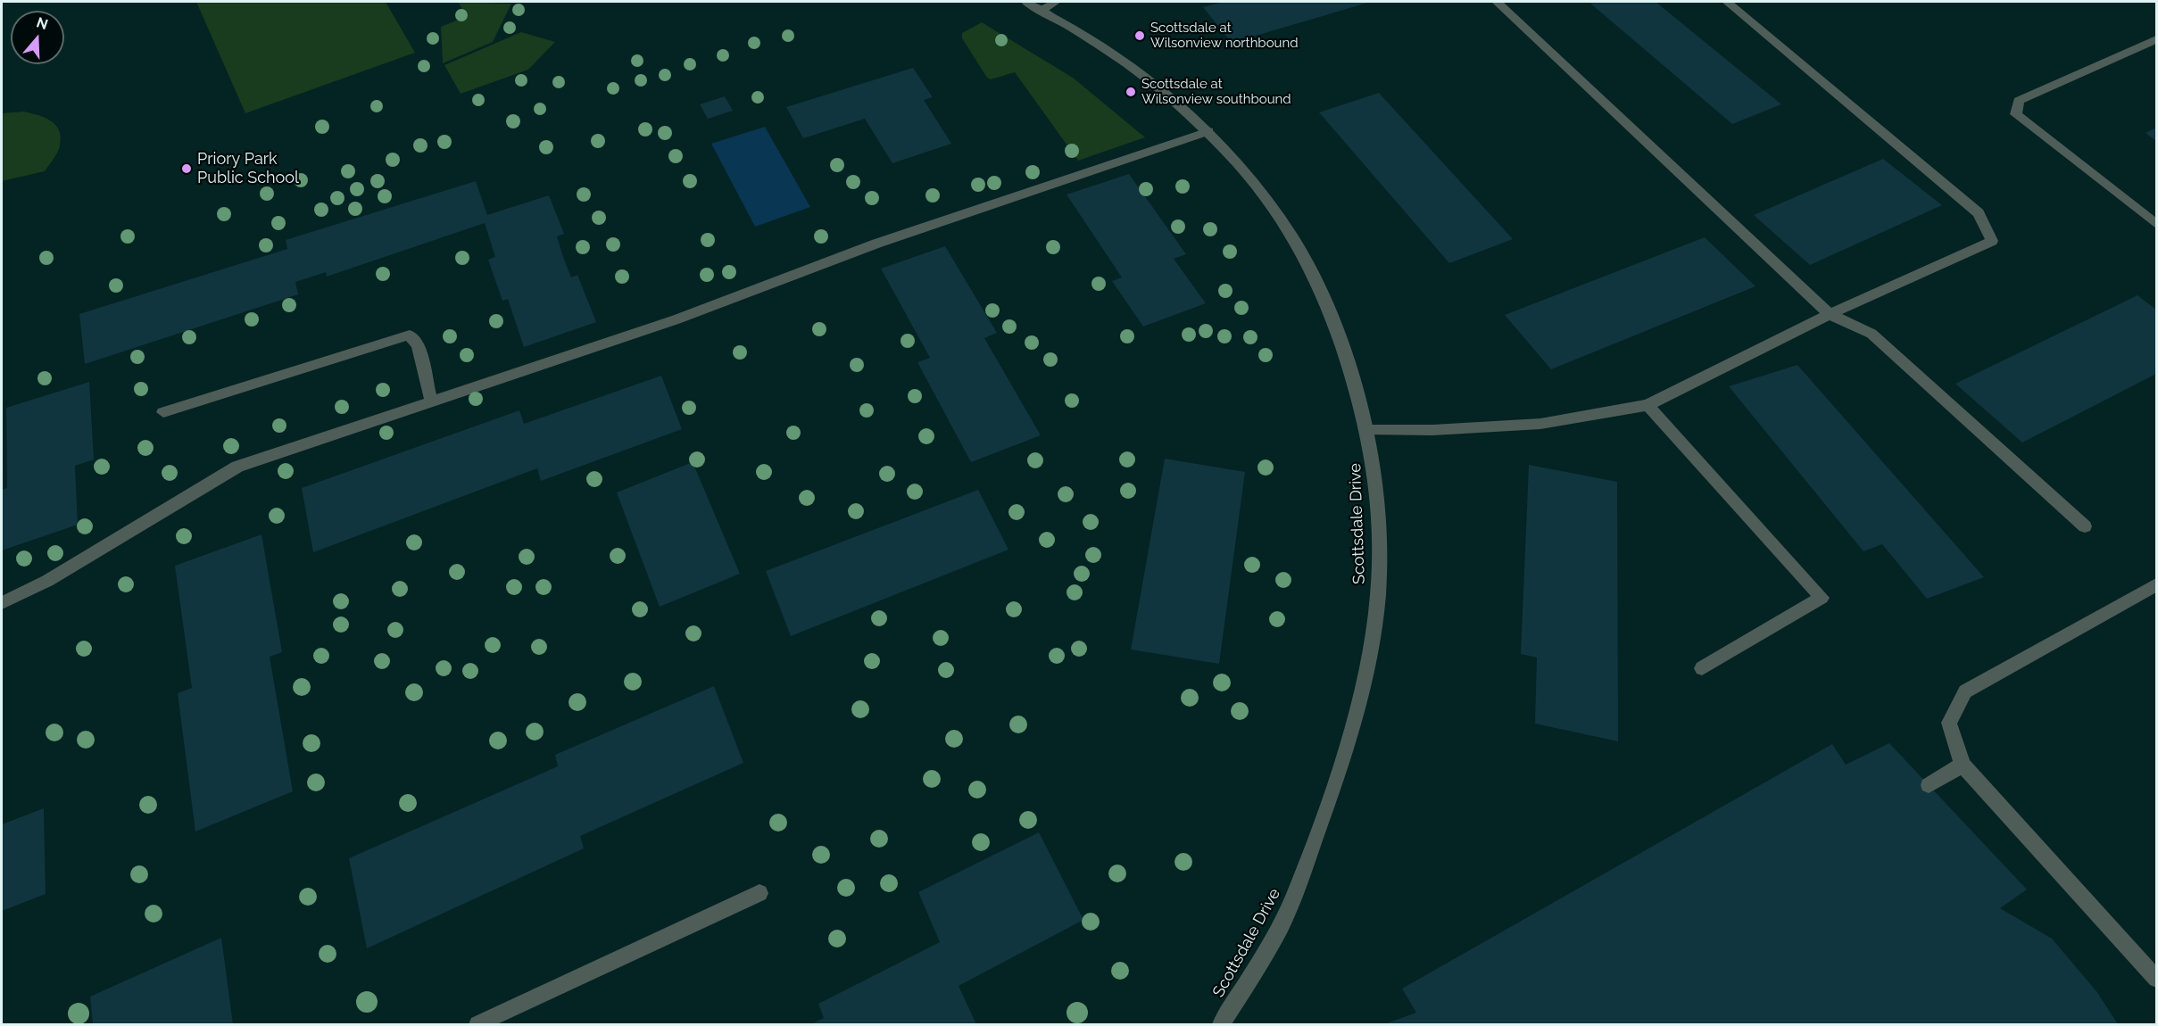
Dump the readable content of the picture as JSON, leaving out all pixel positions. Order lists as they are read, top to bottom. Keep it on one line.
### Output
{"streets":{"street":["Scottsdale Drive"]},"places":["Scottsdale at Wilsonview northbound","Scottsdale at Wilsonview southbound","Priory Park Public School"],"north":"top"}
